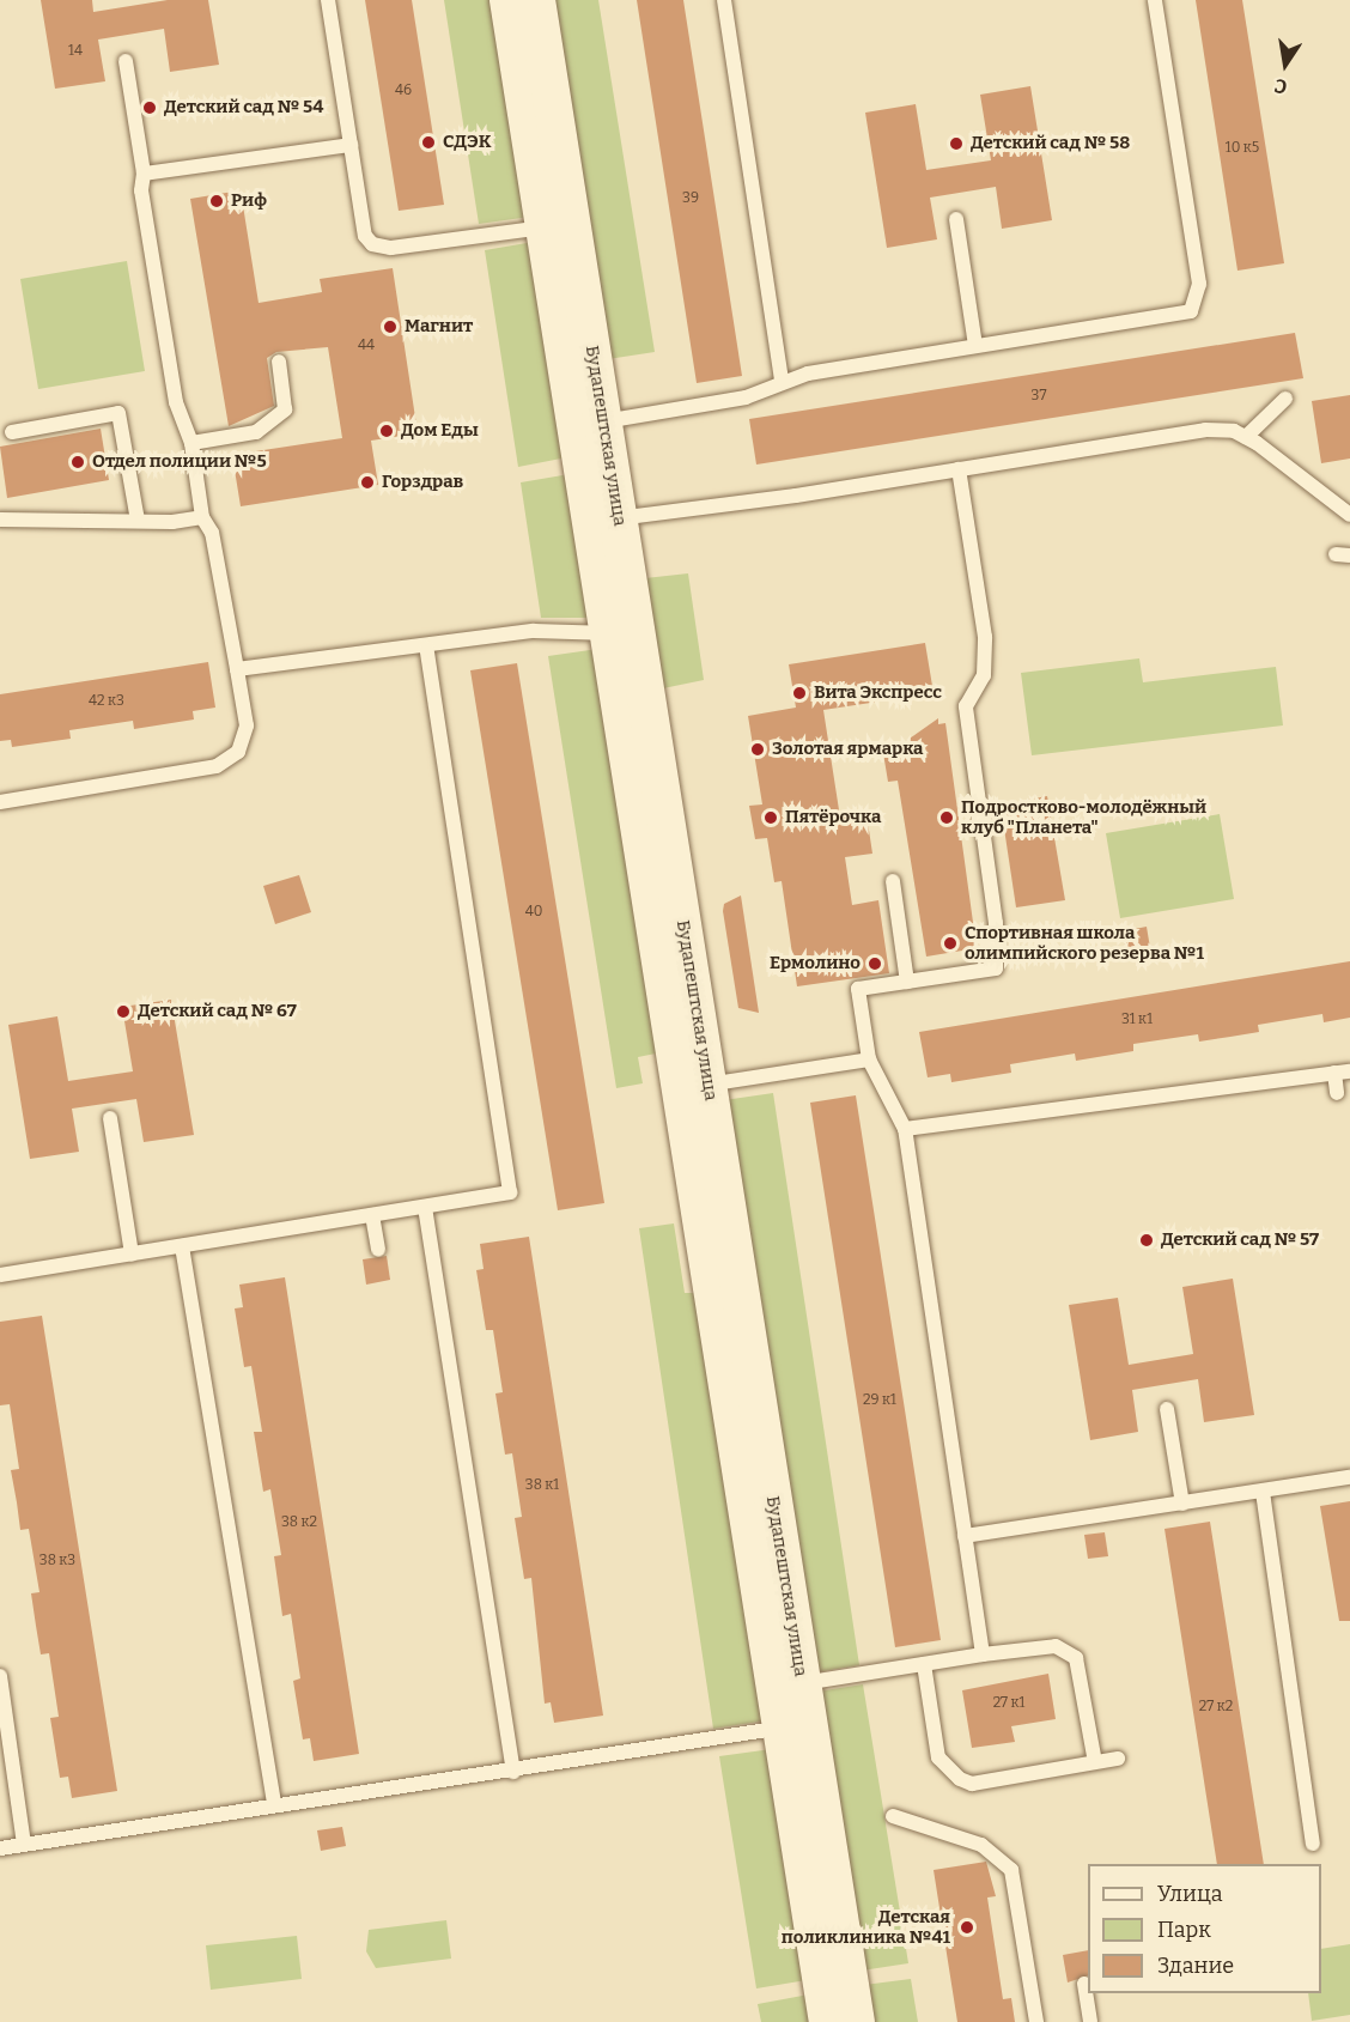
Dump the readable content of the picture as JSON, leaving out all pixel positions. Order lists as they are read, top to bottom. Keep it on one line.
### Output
{"streets":{"street":["Будапештская улица"]},"places":["Детский сад № 54","СДЭК","Детский сад № 58","Риф","Магнит","Дом Еды","Отдел полиции №5","Горздрав","Вита Экспресс","Золотая ярмарка","Пятёрочка","Подростково-молодёжный клуб \"Планета\"","Спортивная школа олимпийского резерва №1","Ермолино","Детский сад № 67","Детский сад № 57","Детская поликлиника №41"],"house_numbers":["14","46","10 к5","39","44","37","42 к3","40","31 к1","29 к1","38 к1","38 к2","38 к3","27 к1","27 к2"],"legend":["Улица","Парк","Здание"],"north":"bottom"}
